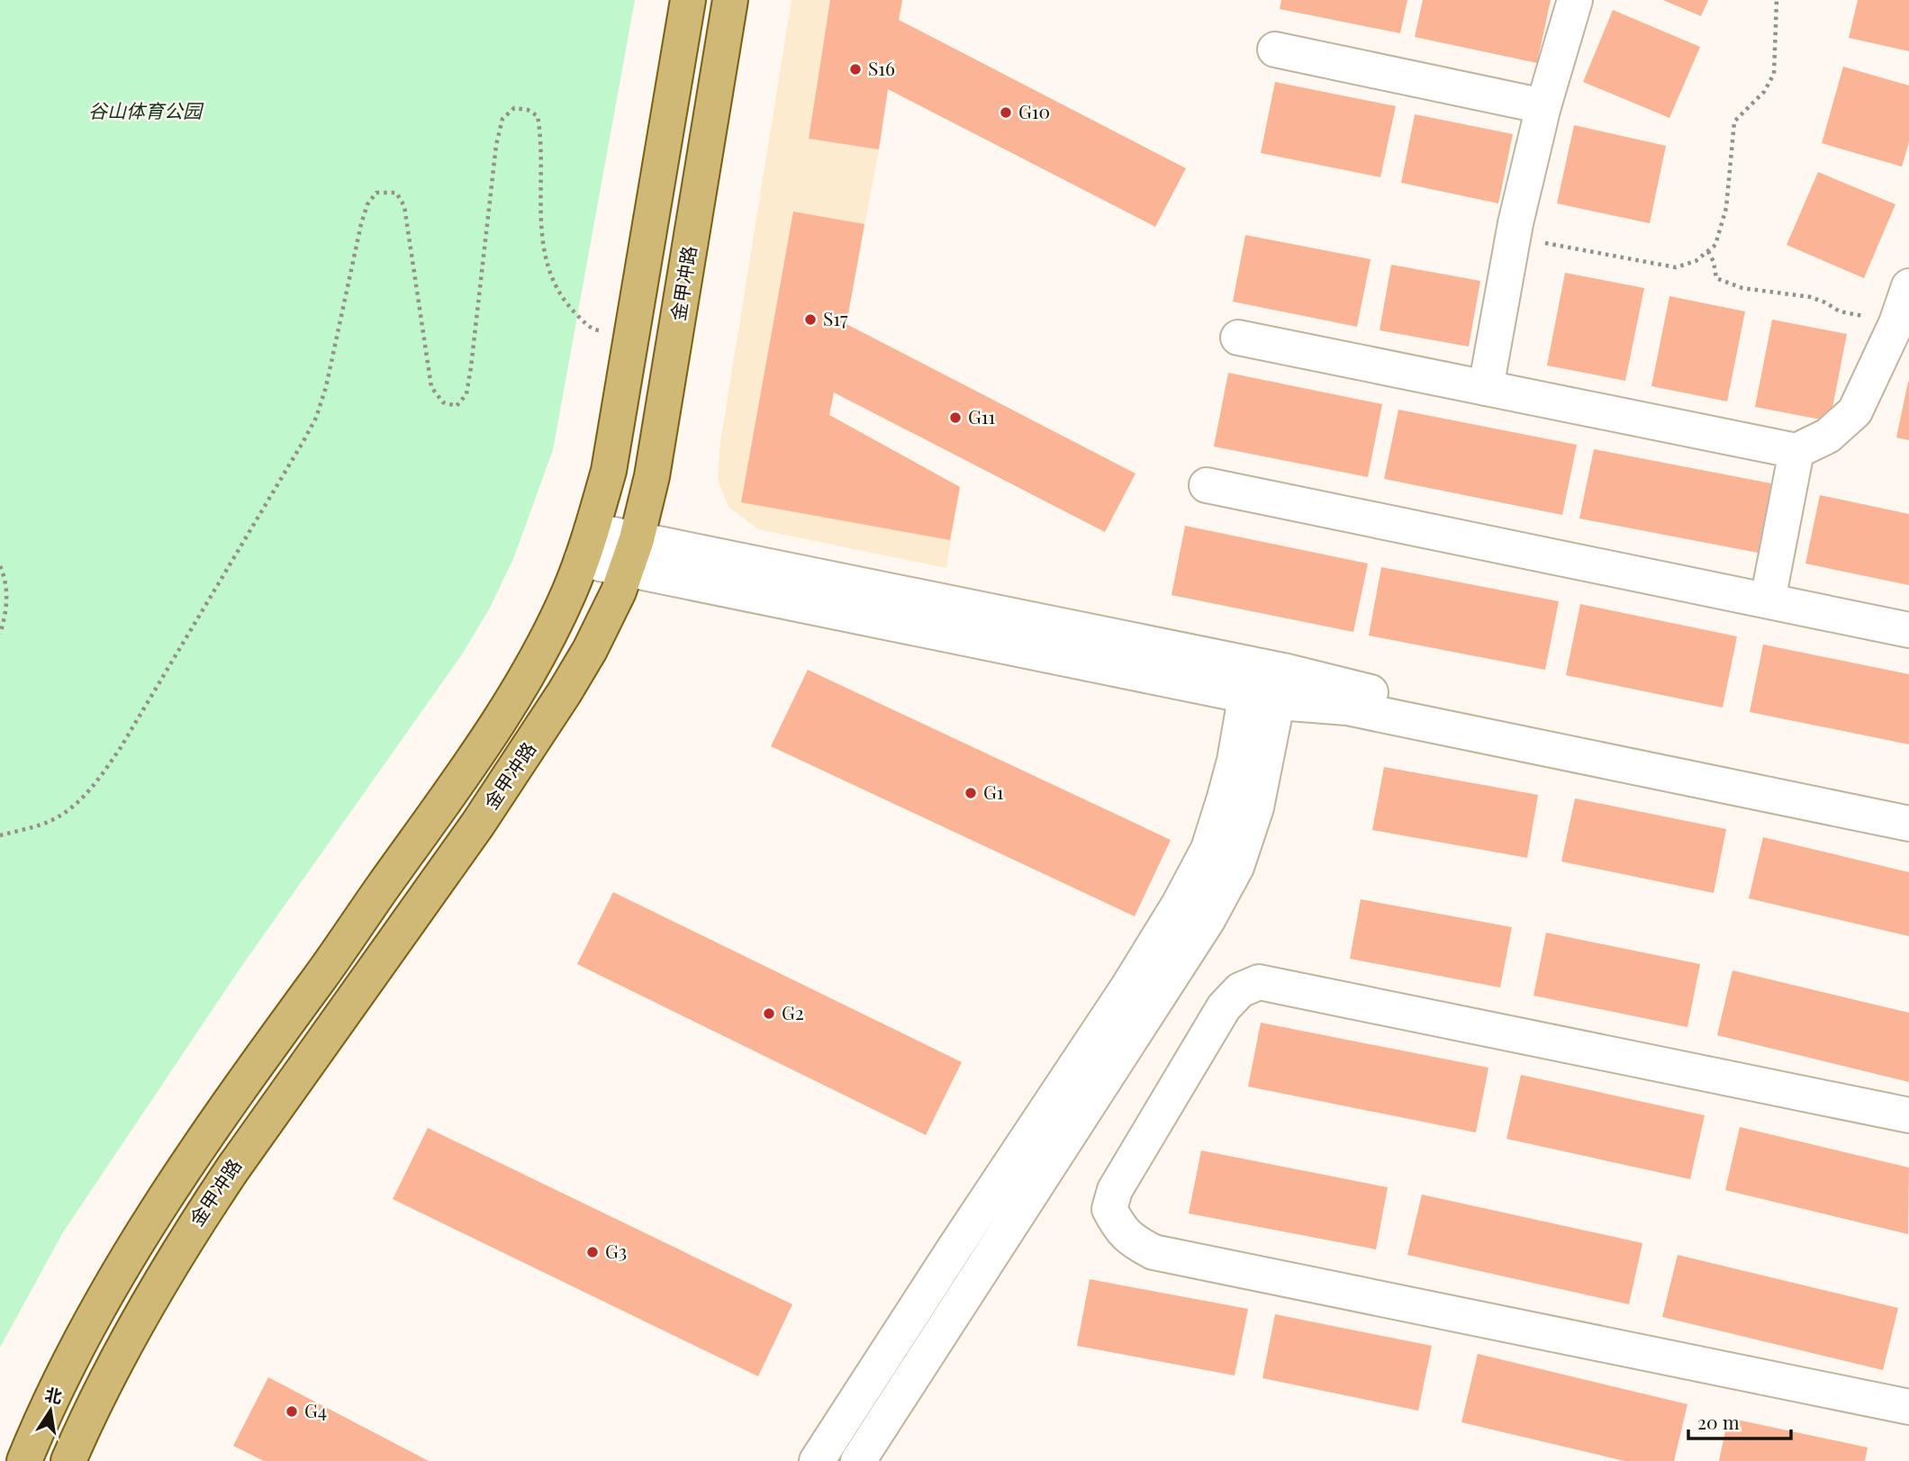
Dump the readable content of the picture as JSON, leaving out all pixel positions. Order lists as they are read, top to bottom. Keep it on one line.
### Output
{"streets":{"main road":["金甲冲路"]},"parks":["谷山体育公园"],"places":["S16","G10","S17","G11","G1","G2","G3","G4"],"scale_bar":"20 m","north":"top"}
